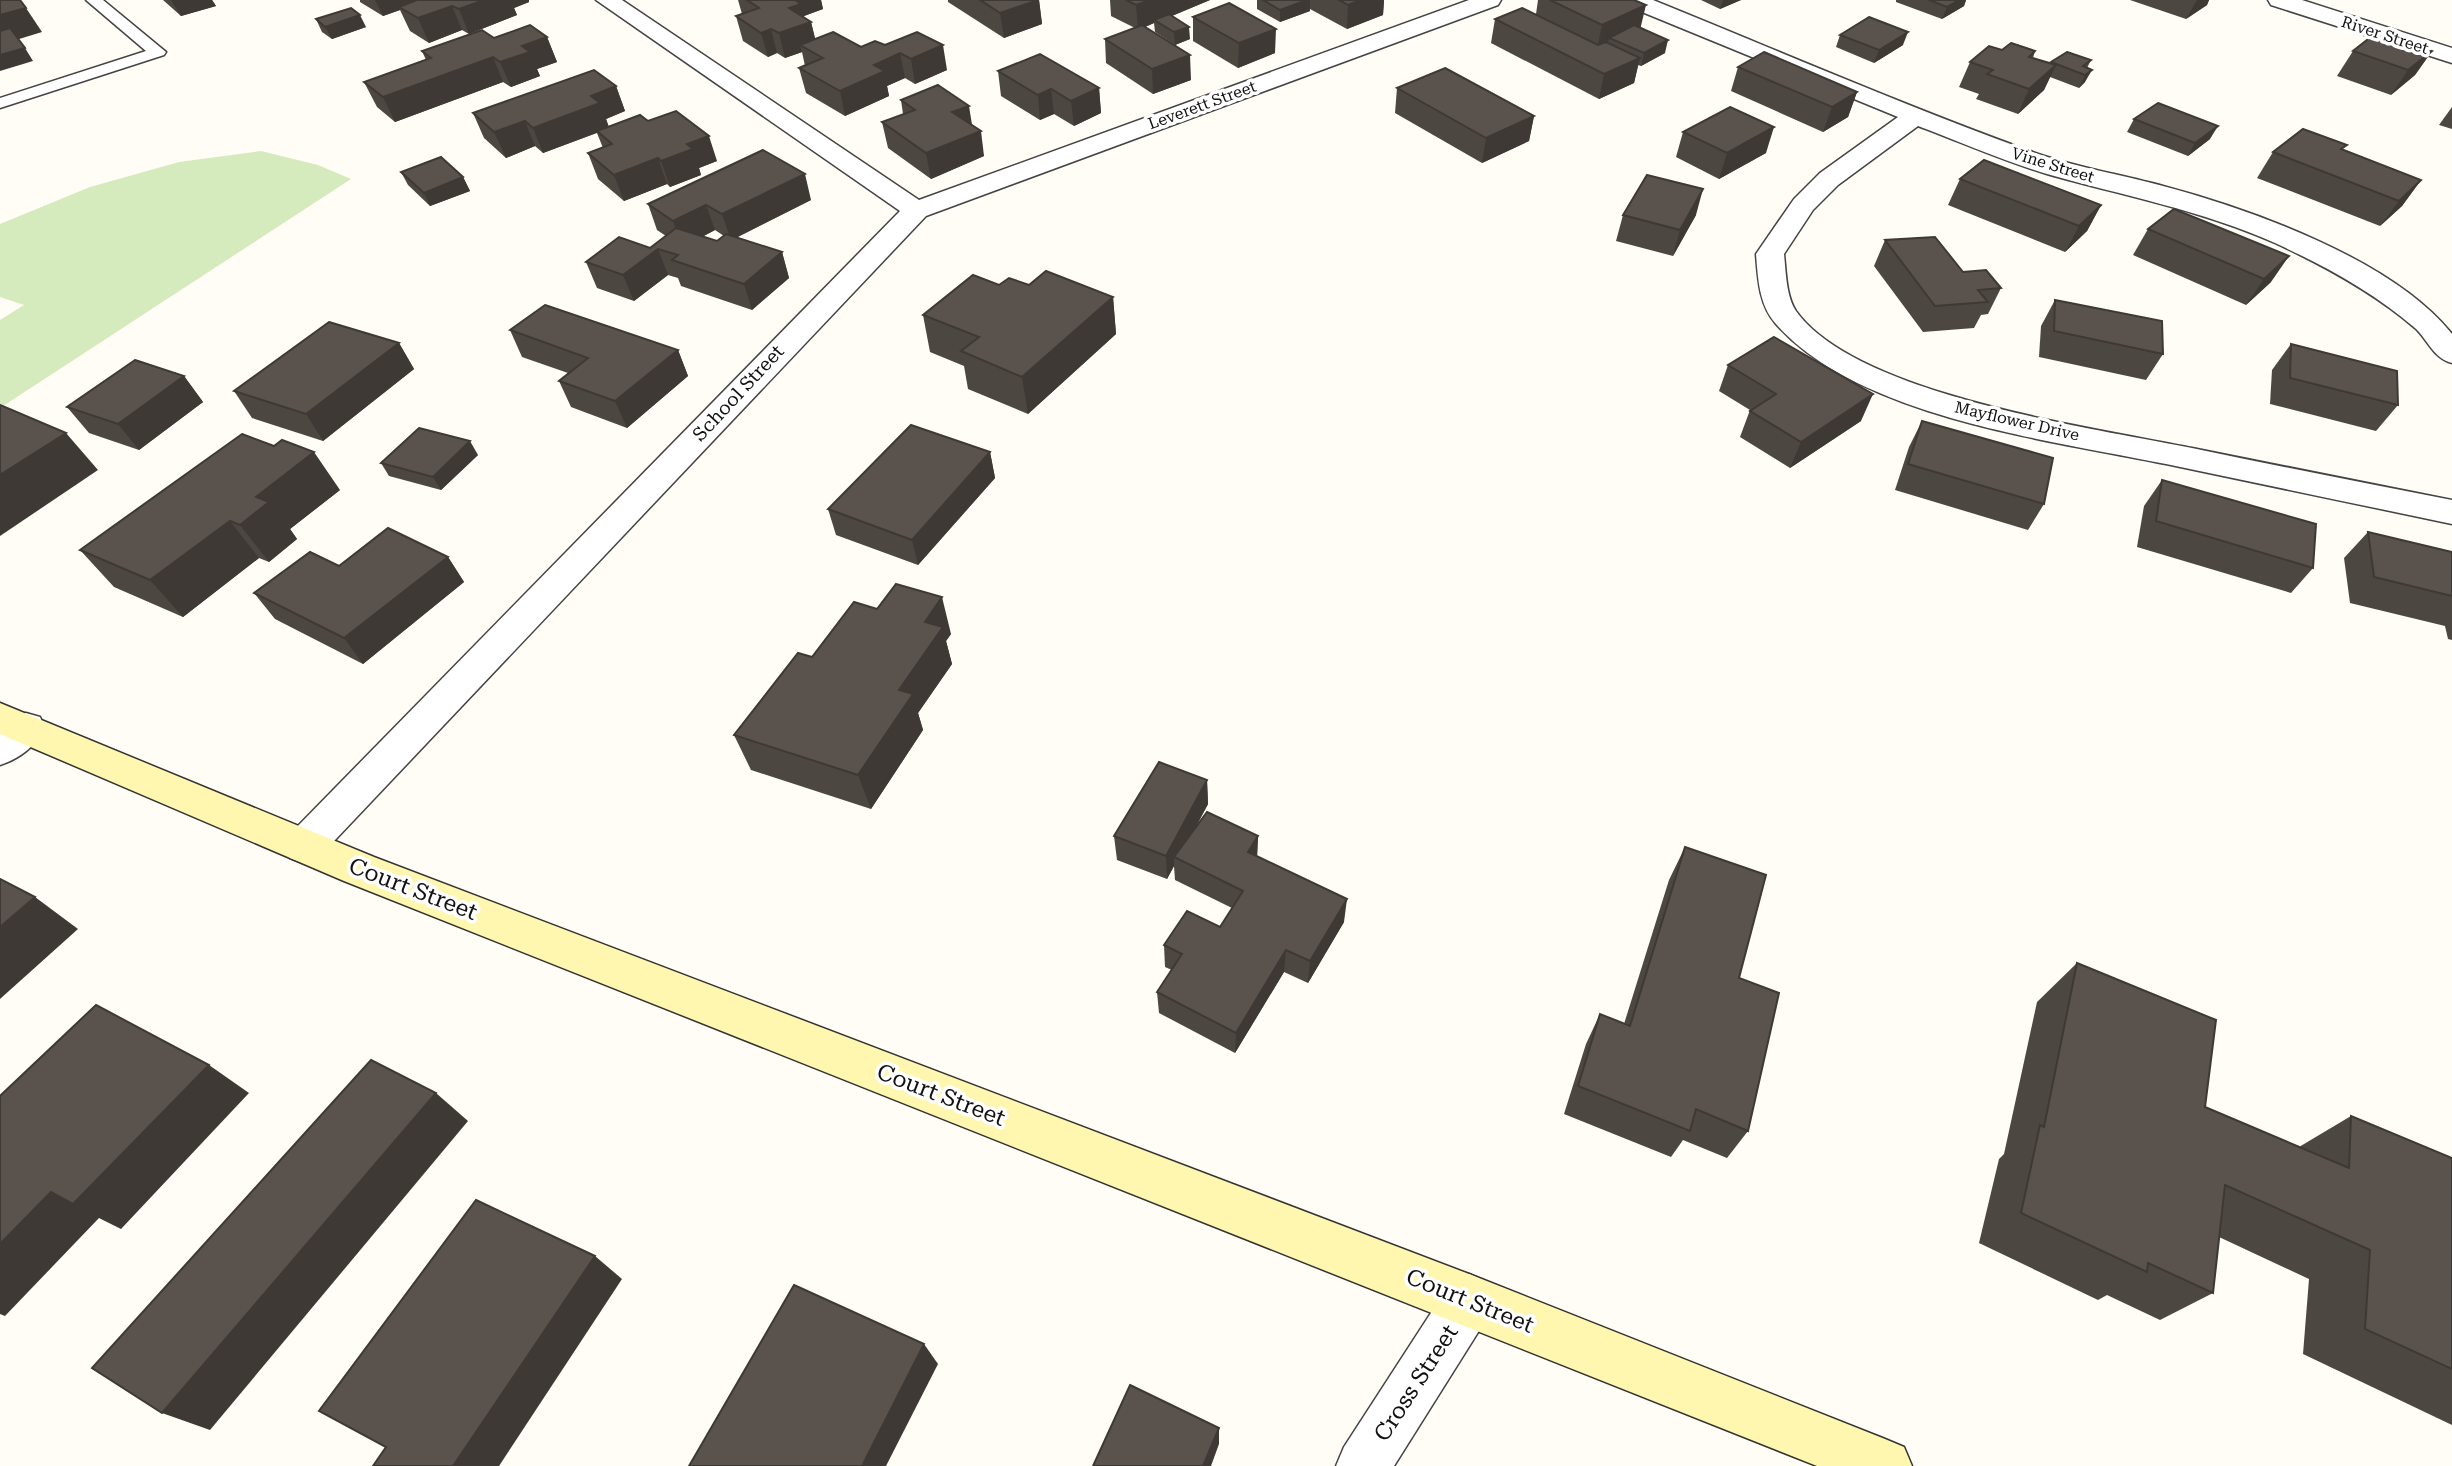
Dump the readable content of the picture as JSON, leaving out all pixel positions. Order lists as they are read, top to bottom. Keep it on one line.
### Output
{"streets":{"main road":["Court Street"],"street":["River Street","Leverett Street","Vine Street","School Street","Mayflower Drive","Cross Street"]},"crossings":[["Leverett Street","School Street"],["Vine Street","Mayflower Drive"],["School Street","Court Street"],["Court Street","Cross Street"]]}
